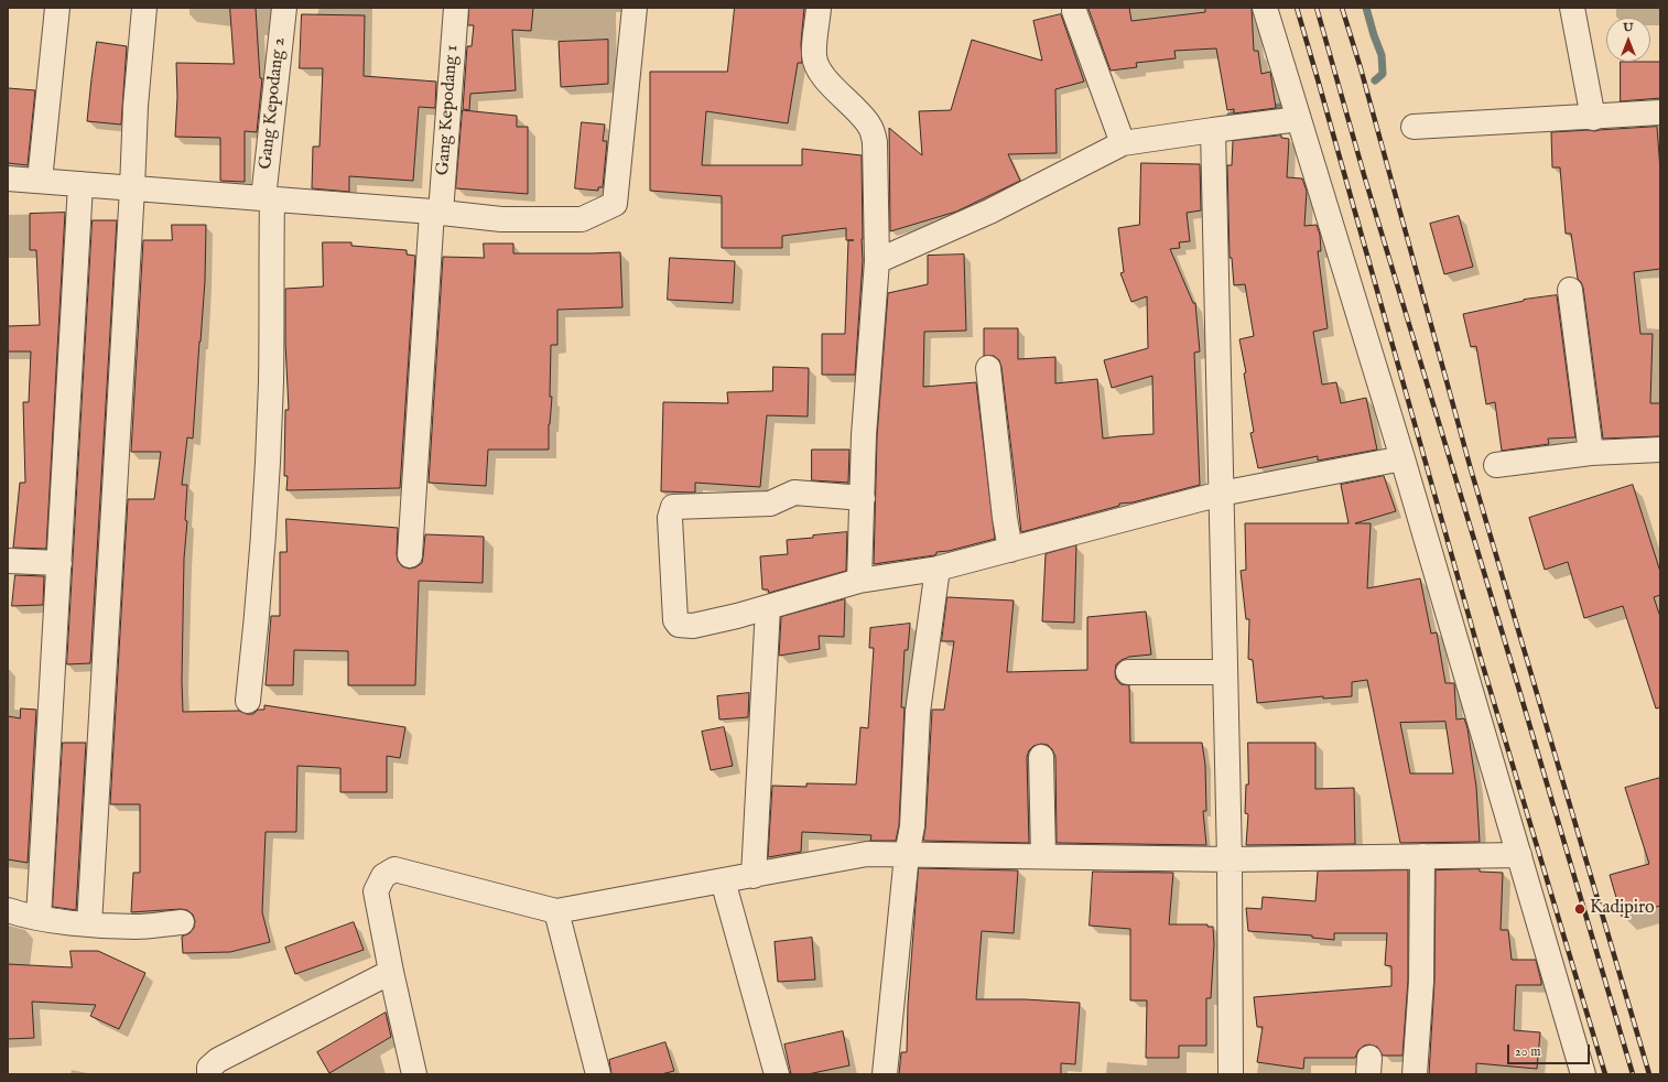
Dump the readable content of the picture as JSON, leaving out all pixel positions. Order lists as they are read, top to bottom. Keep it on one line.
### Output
{"streets":{"street":["Gang Kepodang 2","Gang Kepodang 1"]},"places":["Kadipiro"],"scale_bar":"20 m","north":"top"}
